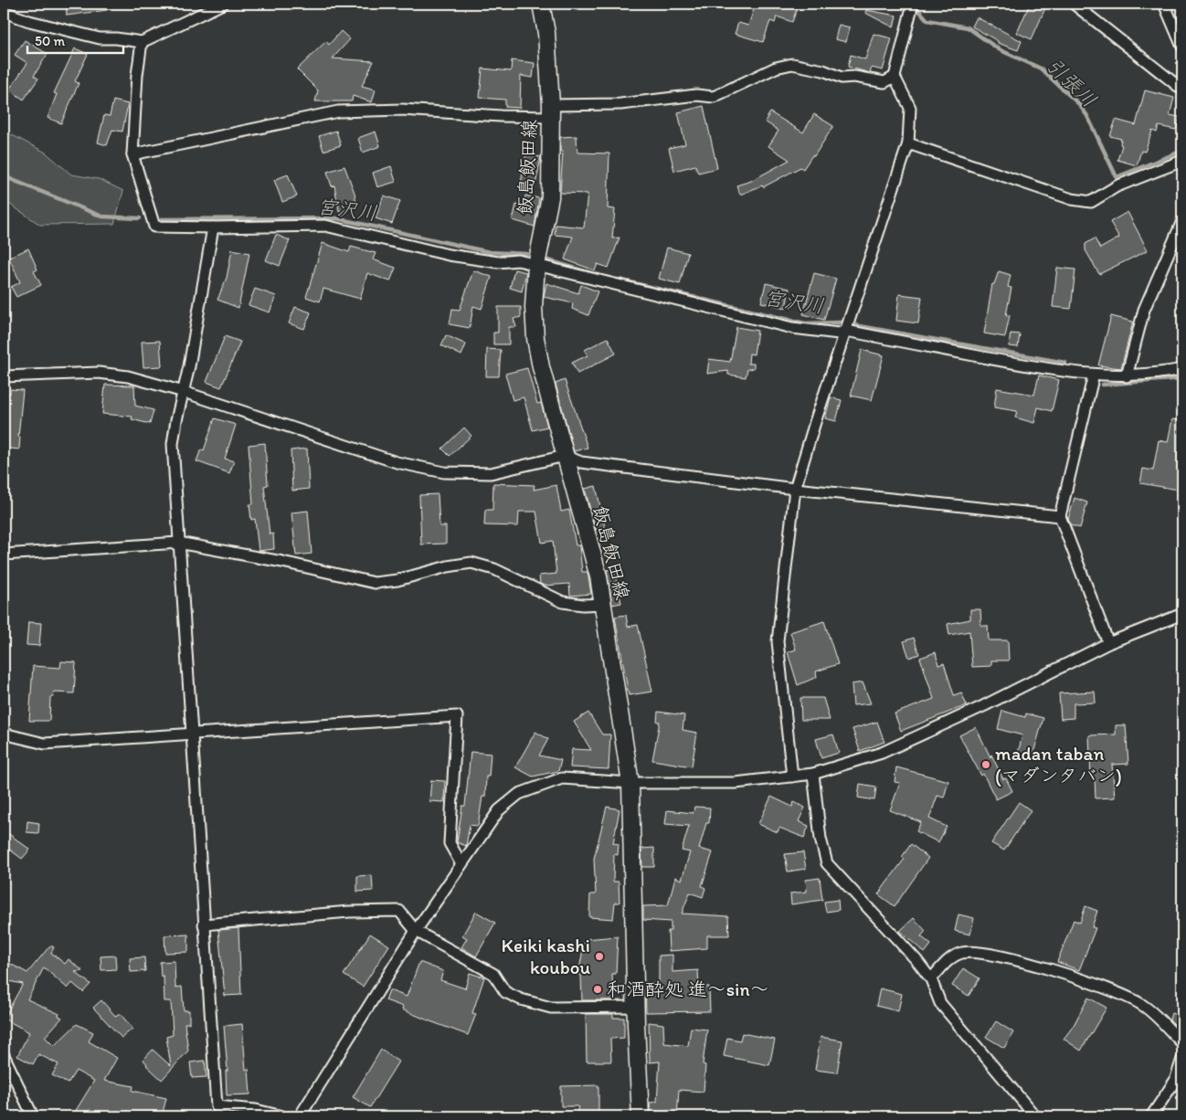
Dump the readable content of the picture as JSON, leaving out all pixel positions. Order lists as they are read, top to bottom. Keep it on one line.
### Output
{"streets":{"main road":["飯島飯田線"]},"water":["引張川","宮沢川"],"places":["madan taban (マダンタバン)","Keiki kashi koubou","和酒酔処 進〜sin〜"],"scale_bar":"50 m"}
